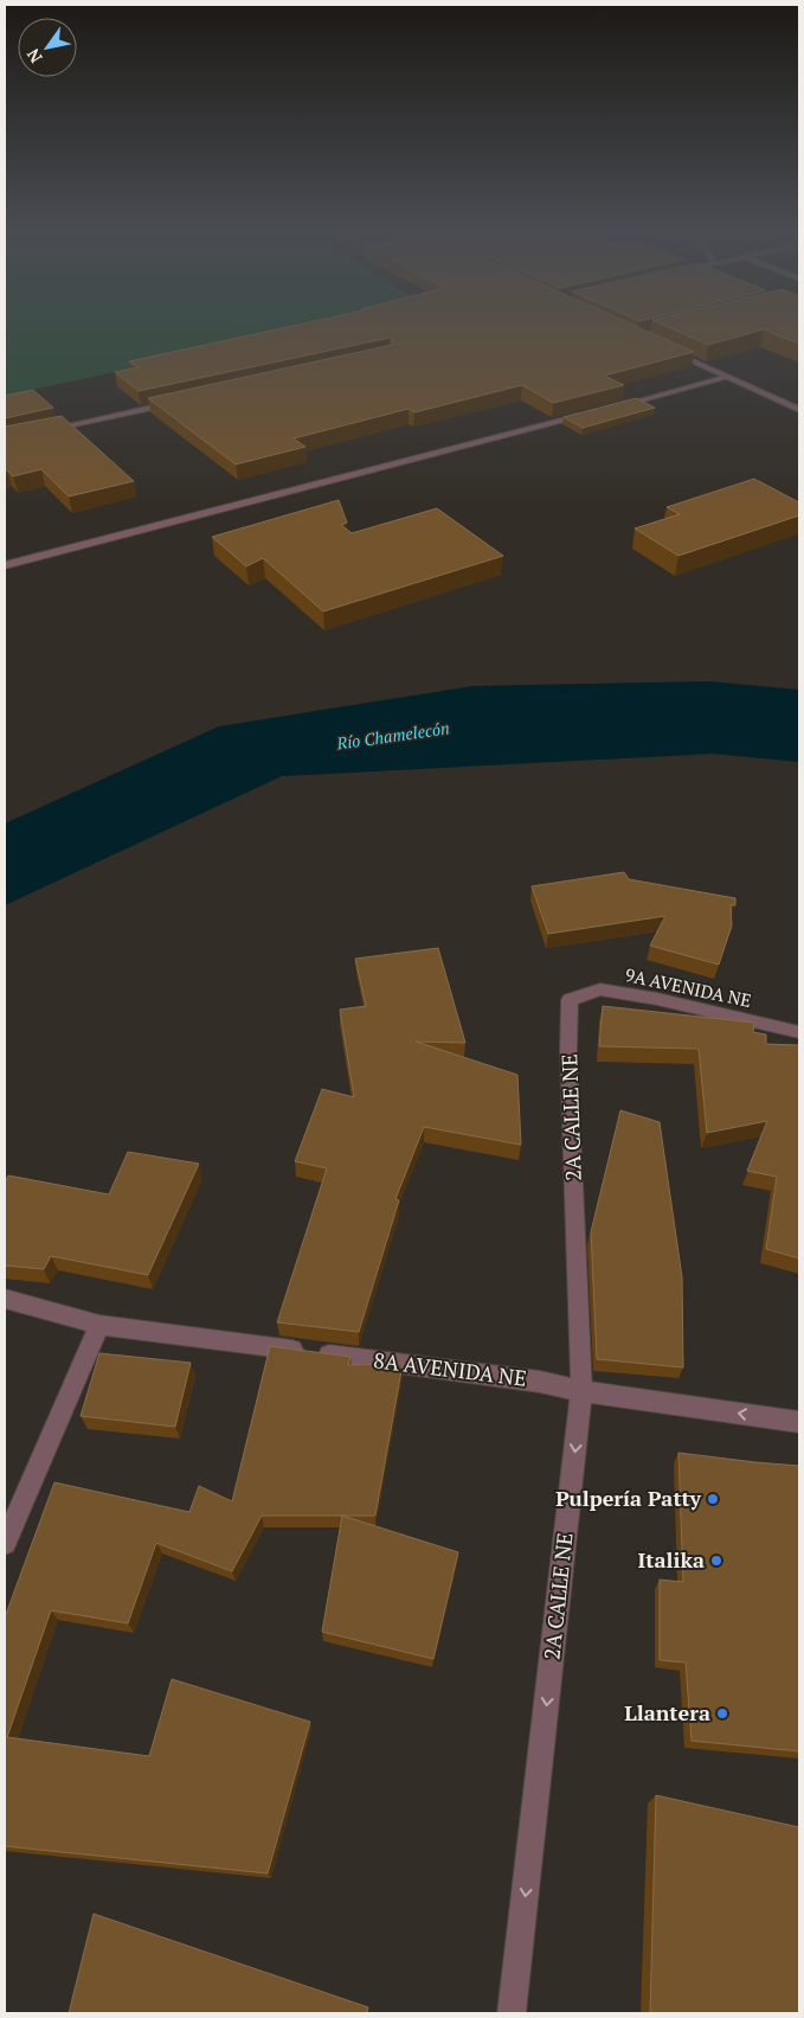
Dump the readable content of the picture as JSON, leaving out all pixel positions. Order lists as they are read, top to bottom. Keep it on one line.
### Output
{"streets":{"street":["9A AVENIDA NE","2A CALLE NE","8A AVENIDA NE"]},"crossings":[["9A AVENIDA NE","2A CALLE NE"],["2A CALLE NE","8A AVENIDA NE"]],"one_way":["2A CALLE NE"],"water":["Río Chamelecón"],"places":["Pulpería Patty","Italika","Llantera"],"north":"bottom left"}
